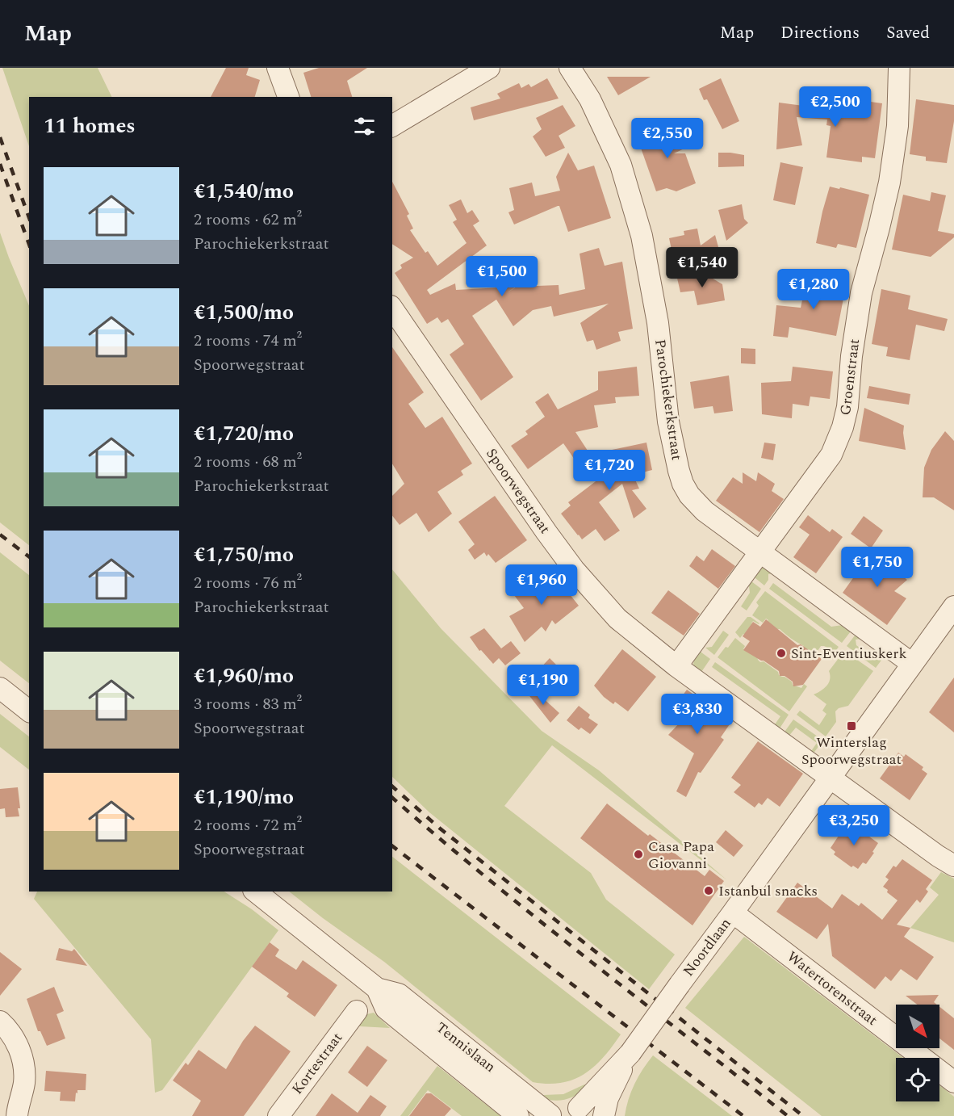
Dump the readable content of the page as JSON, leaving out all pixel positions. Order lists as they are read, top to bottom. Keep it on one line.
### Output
{"streets":{"street":["Groenstraat","Parochiekerkstraat","Spoorwegstraat","Noordlaan","Watertorenstraat","Tennislaan","Kortestraat"]},"crossings":[["Groenstraat","Parochiekerkstraat"],["Groenstraat","Spoorwegstraat"],["Parochiekerkstraat","Noordlaan"],["Spoorwegstraat","Noordlaan"],["Noordlaan","Watertorenstraat"],["Noordlaan","Tennislaan"]],"places":{"other":["Sint-Eventiuskerk","Casa Papa Giovanni","Istanbul snacks"],"transit":["Winterslag Spoorwegstraat"]},"north":"bottom right","page":{"header":"Map","nav":["Map","Directions","Saved"],"price":["€2,500","€2,550","€1,540","€1,500","€1,280","€1,720","€1,750","€1,960","€1,190","€3,830","€3,250"],"heading":"11 homes","list":[{"name":"€1,540/mo","note":"2 rooms · 62 m² · Parochiekerkstraat"},{"name":"€1,500/mo","note":"2 rooms · 74 m² · Spoorwegstraat"},{"name":"€1,720/mo","note":"2 rooms · 68 m² · Parochiekerkstraat"},{"name":"€1,750/mo","note":"2 rooms · 76 m² · Parochiekerkstraat"},{"name":"€1,960/mo","note":"3 rooms · 83 m² · Spoorwegstraat"},{"name":"€1,190/mo","note":"2 rooms · 72 m² · Spoorwegstraat"}]}}
